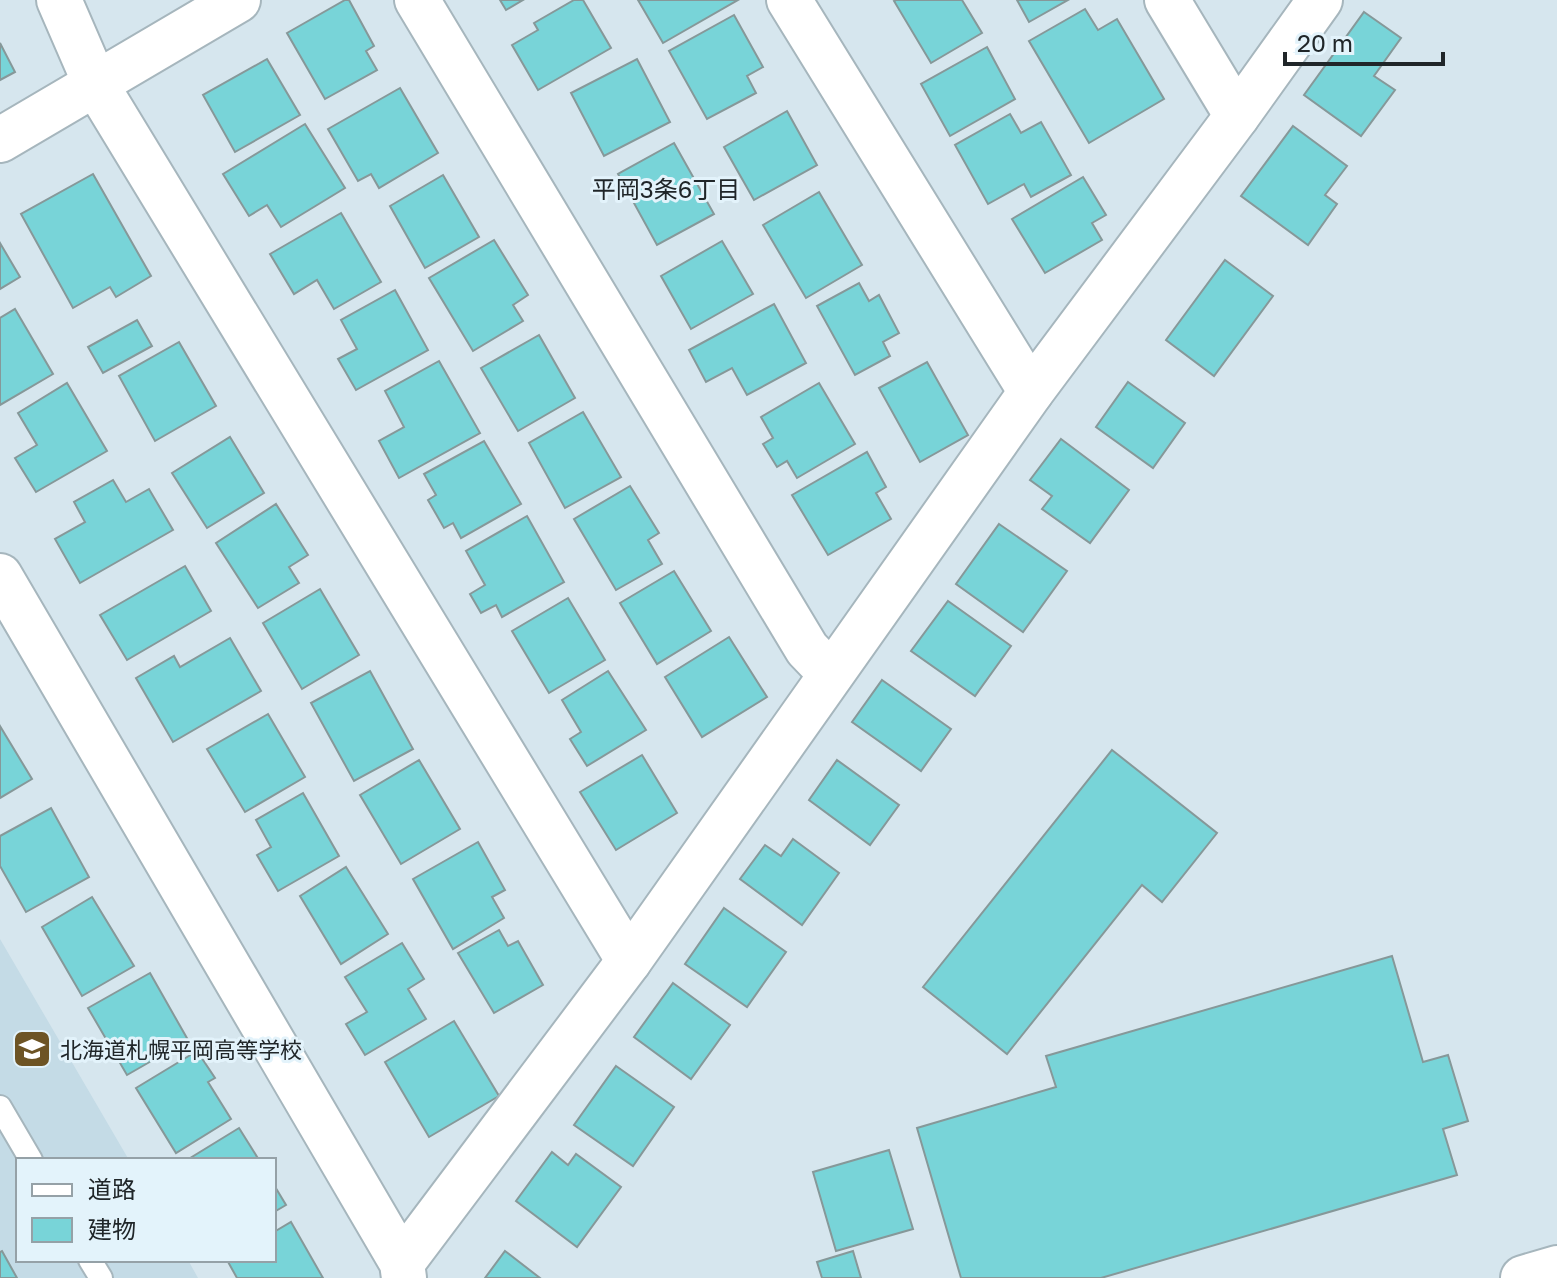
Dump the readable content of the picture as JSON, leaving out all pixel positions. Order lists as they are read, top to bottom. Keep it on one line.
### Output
{"districts":["平岡3条6丁目"],"places":{"school or university":["北海道札幌平岡高等学校"]},"legend":["道路","建物"],"scale_bar":"20 m"}
